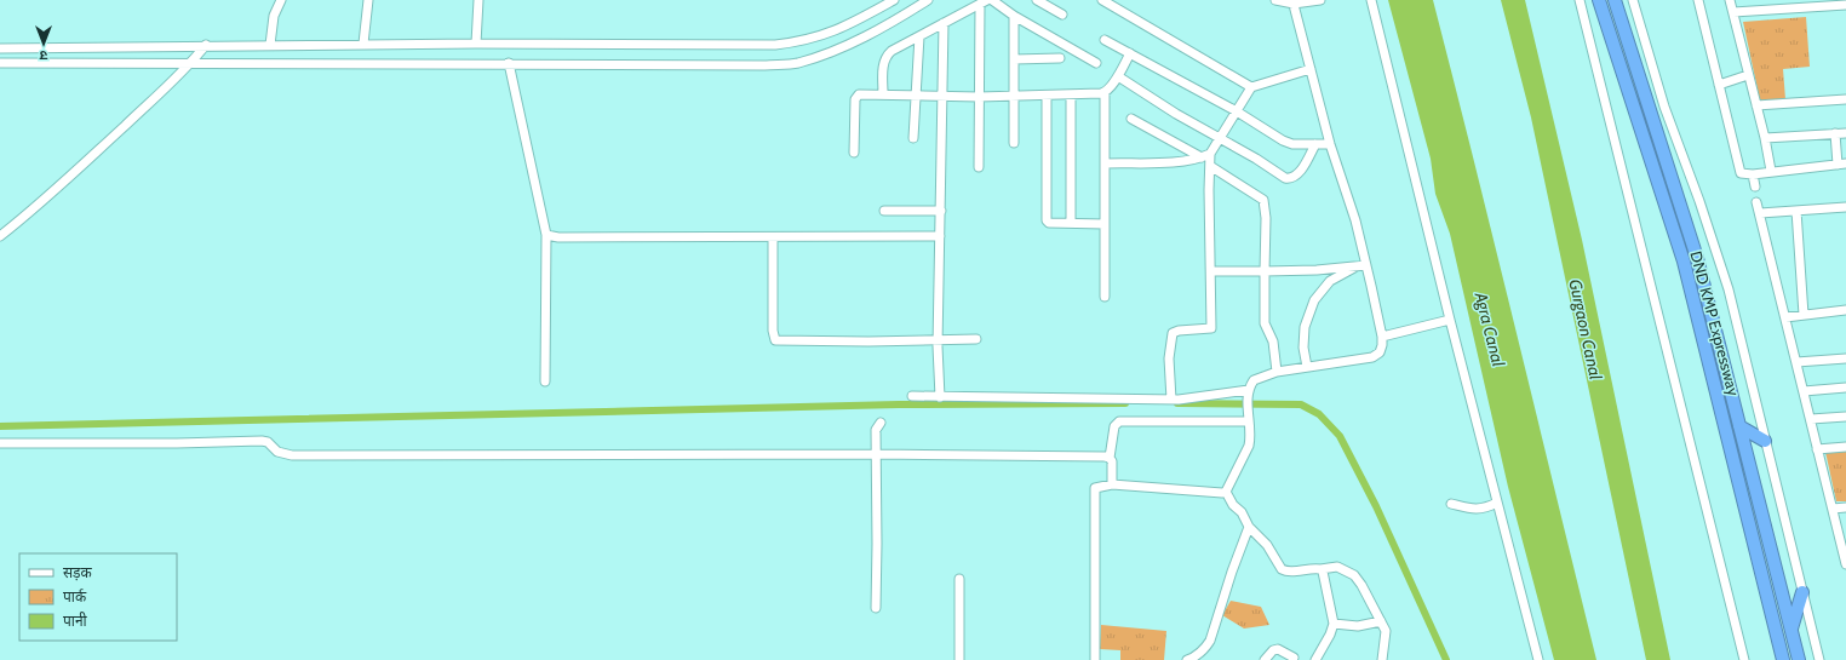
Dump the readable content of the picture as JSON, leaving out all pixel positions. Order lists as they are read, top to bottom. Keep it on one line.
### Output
{"streets":{"highway":["DND KMP Expressway"]},"water":["Agra Canal","Gurgaon Canal"],"legend":["सड़क","पार्क","पानी"],"north":"bottom"}
